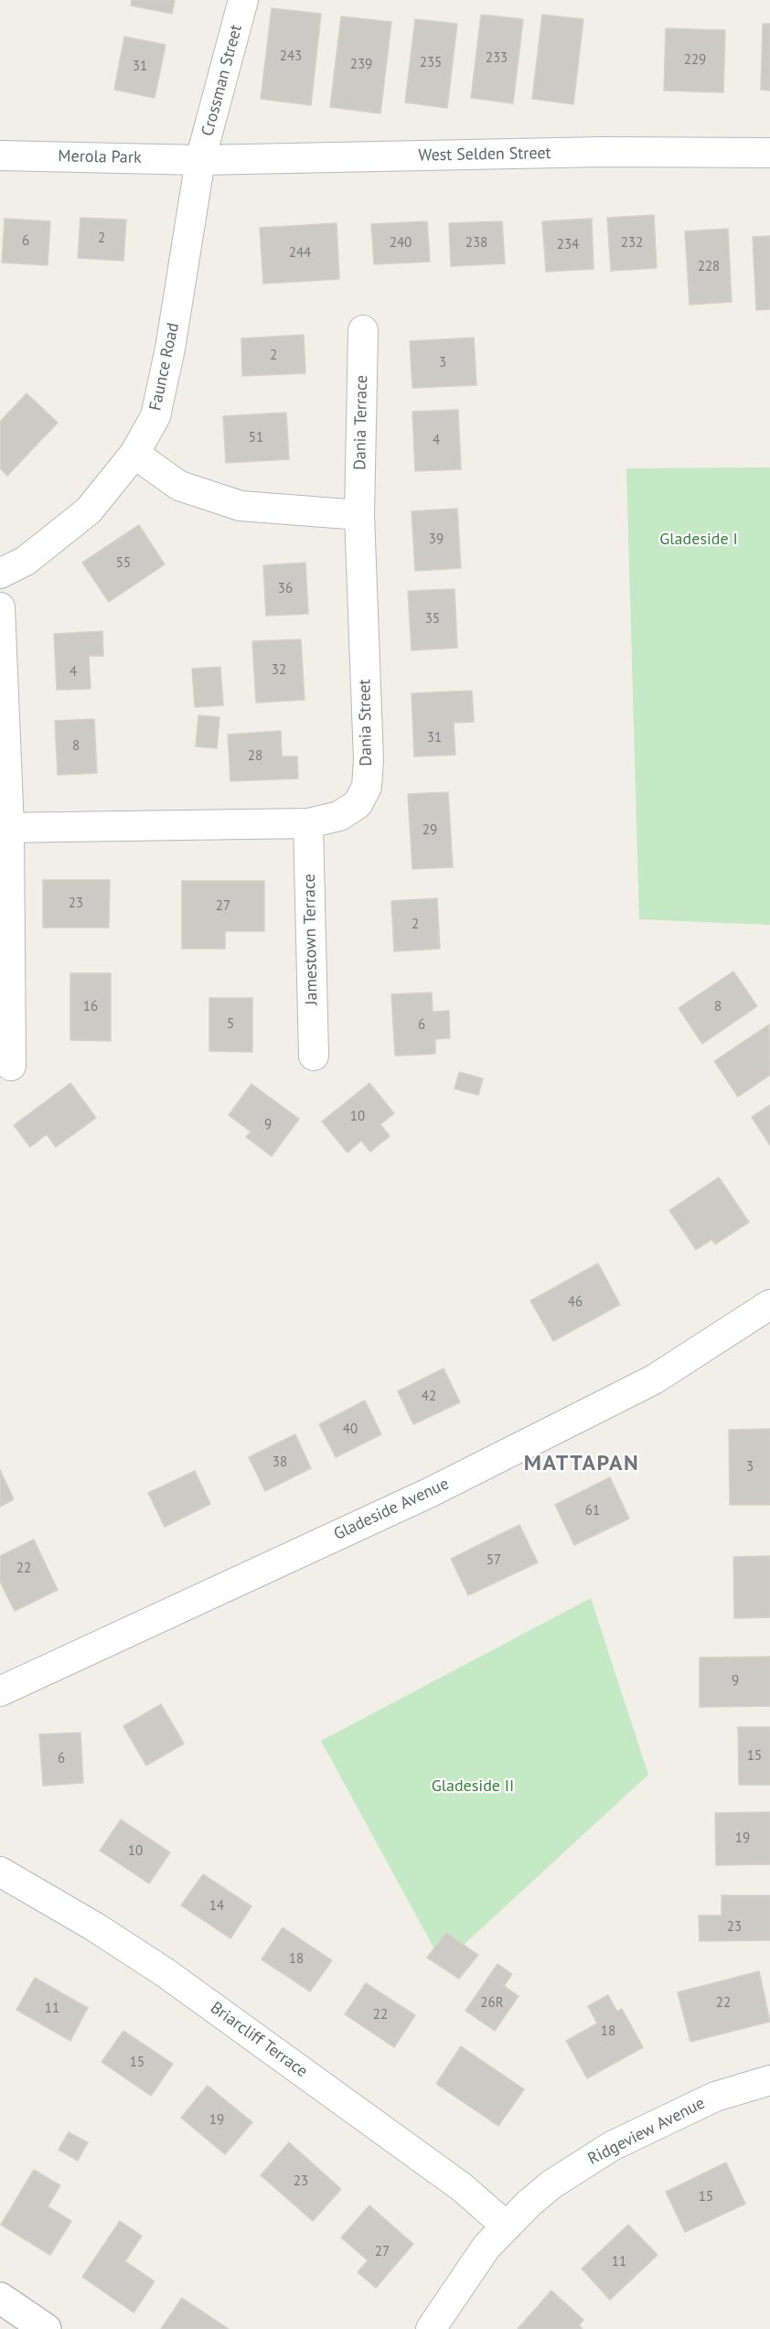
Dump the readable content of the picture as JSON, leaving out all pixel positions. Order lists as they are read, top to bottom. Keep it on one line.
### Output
{"streets":{"street":["Crossman Street","West Selden Street","Merola Park","Faunce Road","Dania Terrace","Dania Street","Jamestown Terrace","Gladeside Avenue","Briarcliff Terrace","Ridgeview Avenue"]},"crossings":[["Crossman Street","West Selden Street"],["Crossman Street","Merola Park"],["Crossman Street","Faunce Road"],["West Selden Street","Merola Park"],["West Selden Street","Faunce Road"],["Merola Park","Faunce Road"],["Dania Terrace","Dania Street"],["Dania Street","Jamestown Terrace"],["Briarcliff Terrace","Ridgeview Avenue"]],"districts":["MATTAPAN"],"parks":["Gladeside I","Gladeside II"],"house_numbers":["243","233","229","235","239","31","2","6","240","238","232","234","244","228","2","3","51","4","39","55","36","35","32","4","31","8","28","29","23","27","2","16","8","5","6","10","9","46","42","40","38","3","61","57","22","9","15","6","19","10","14","23","18","26R","22","11","22","18","15","19","23","15","27","11"]}
